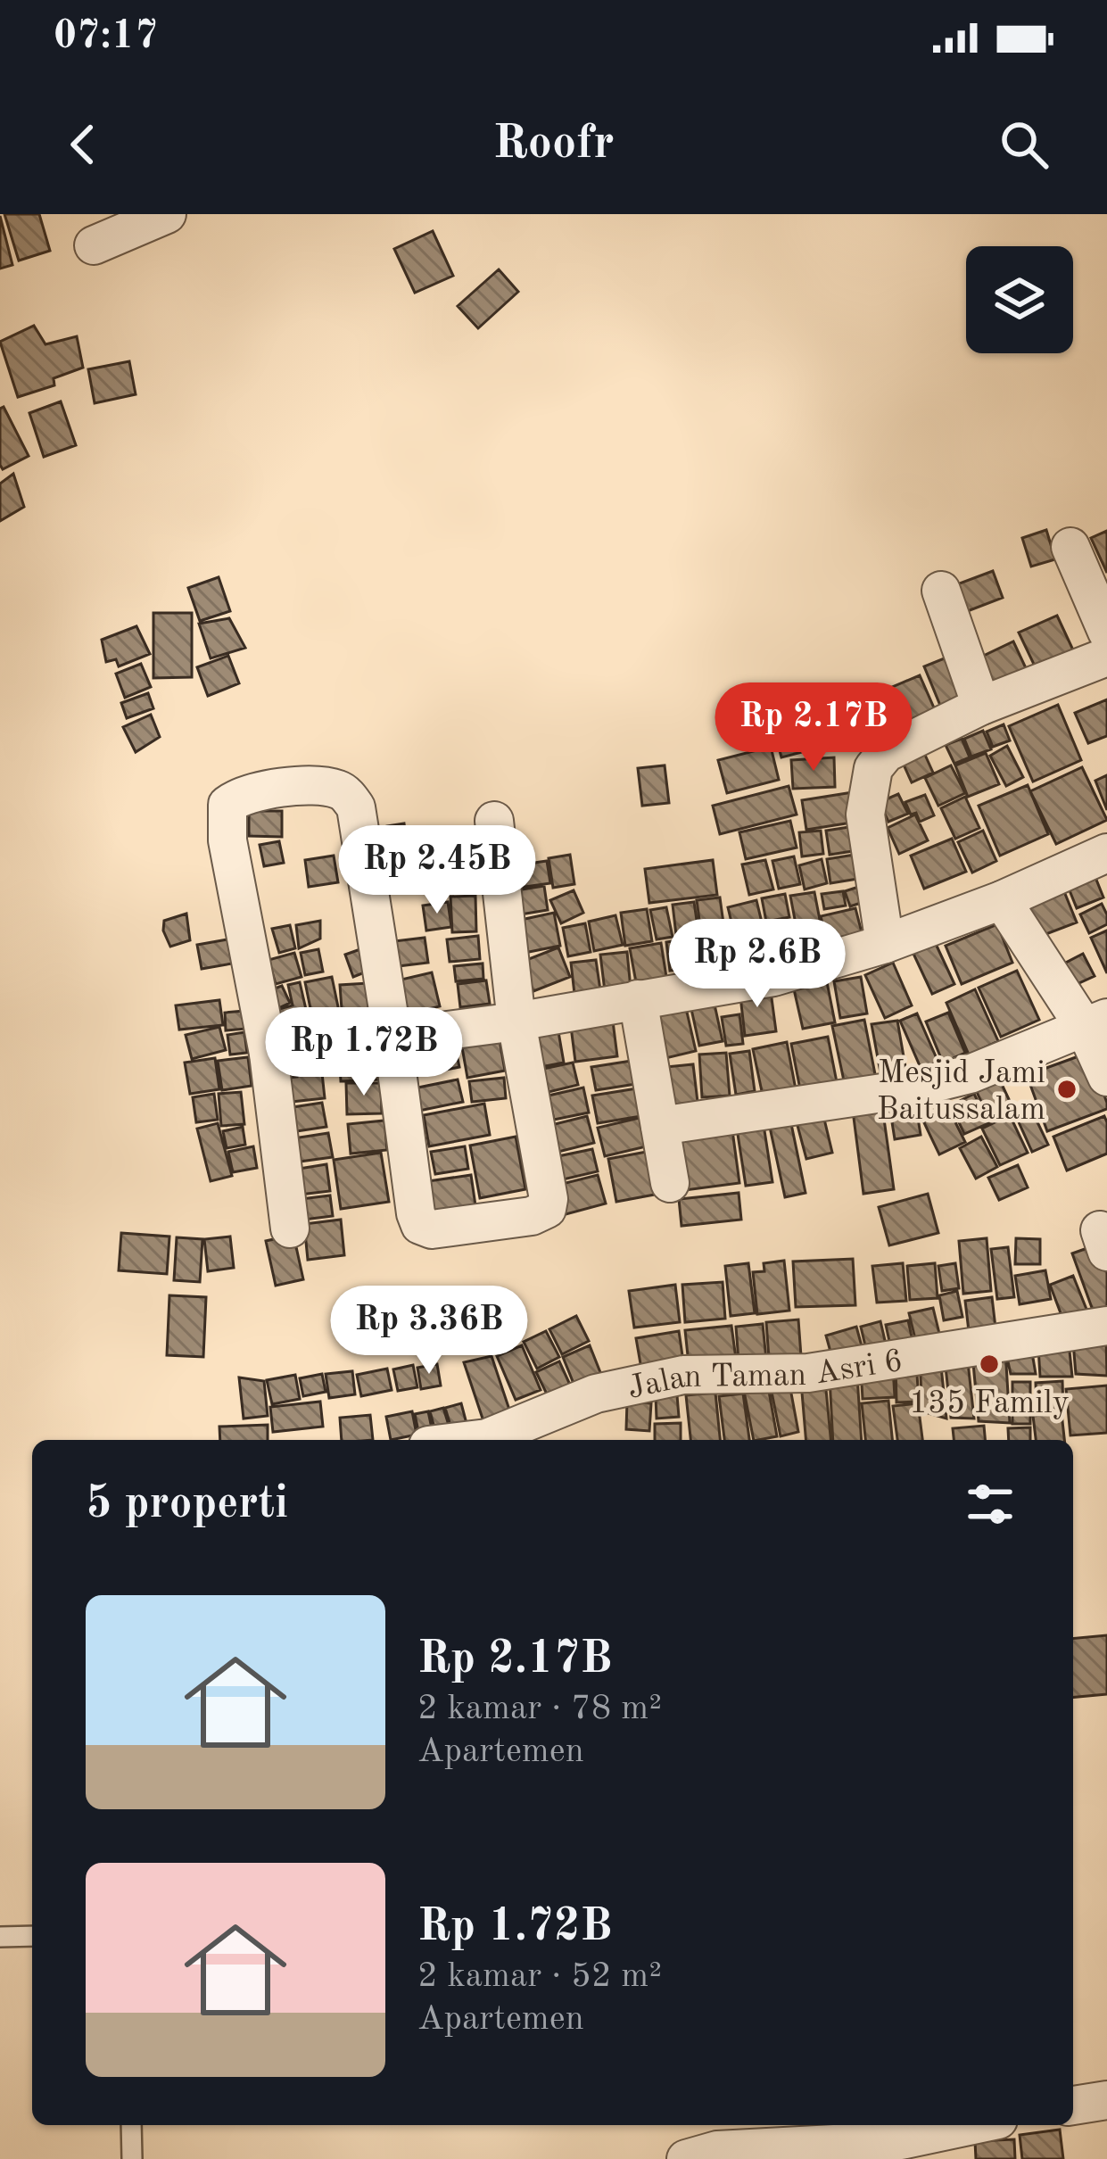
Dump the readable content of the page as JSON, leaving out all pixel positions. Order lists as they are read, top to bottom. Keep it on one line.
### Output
{"streets":{"street":["Jalan Taman Asri 6"]},"places":["Mesjid Jami Baitussalam","135 Family"],"page":{"status":"07:17","header":"Roofr","price":["Rp 2.17B","Rp 2.45B","Rp 2.6B","Rp 1.72B","Rp 3.36B"],"heading":"5 properti","list":[{"name":"Rp 2.17B","note":"2 kamar · 78 m² · Apartemen"},{"name":"Rp 1.72B","note":"2 kamar · 52 m² · Apartemen"}]}}
